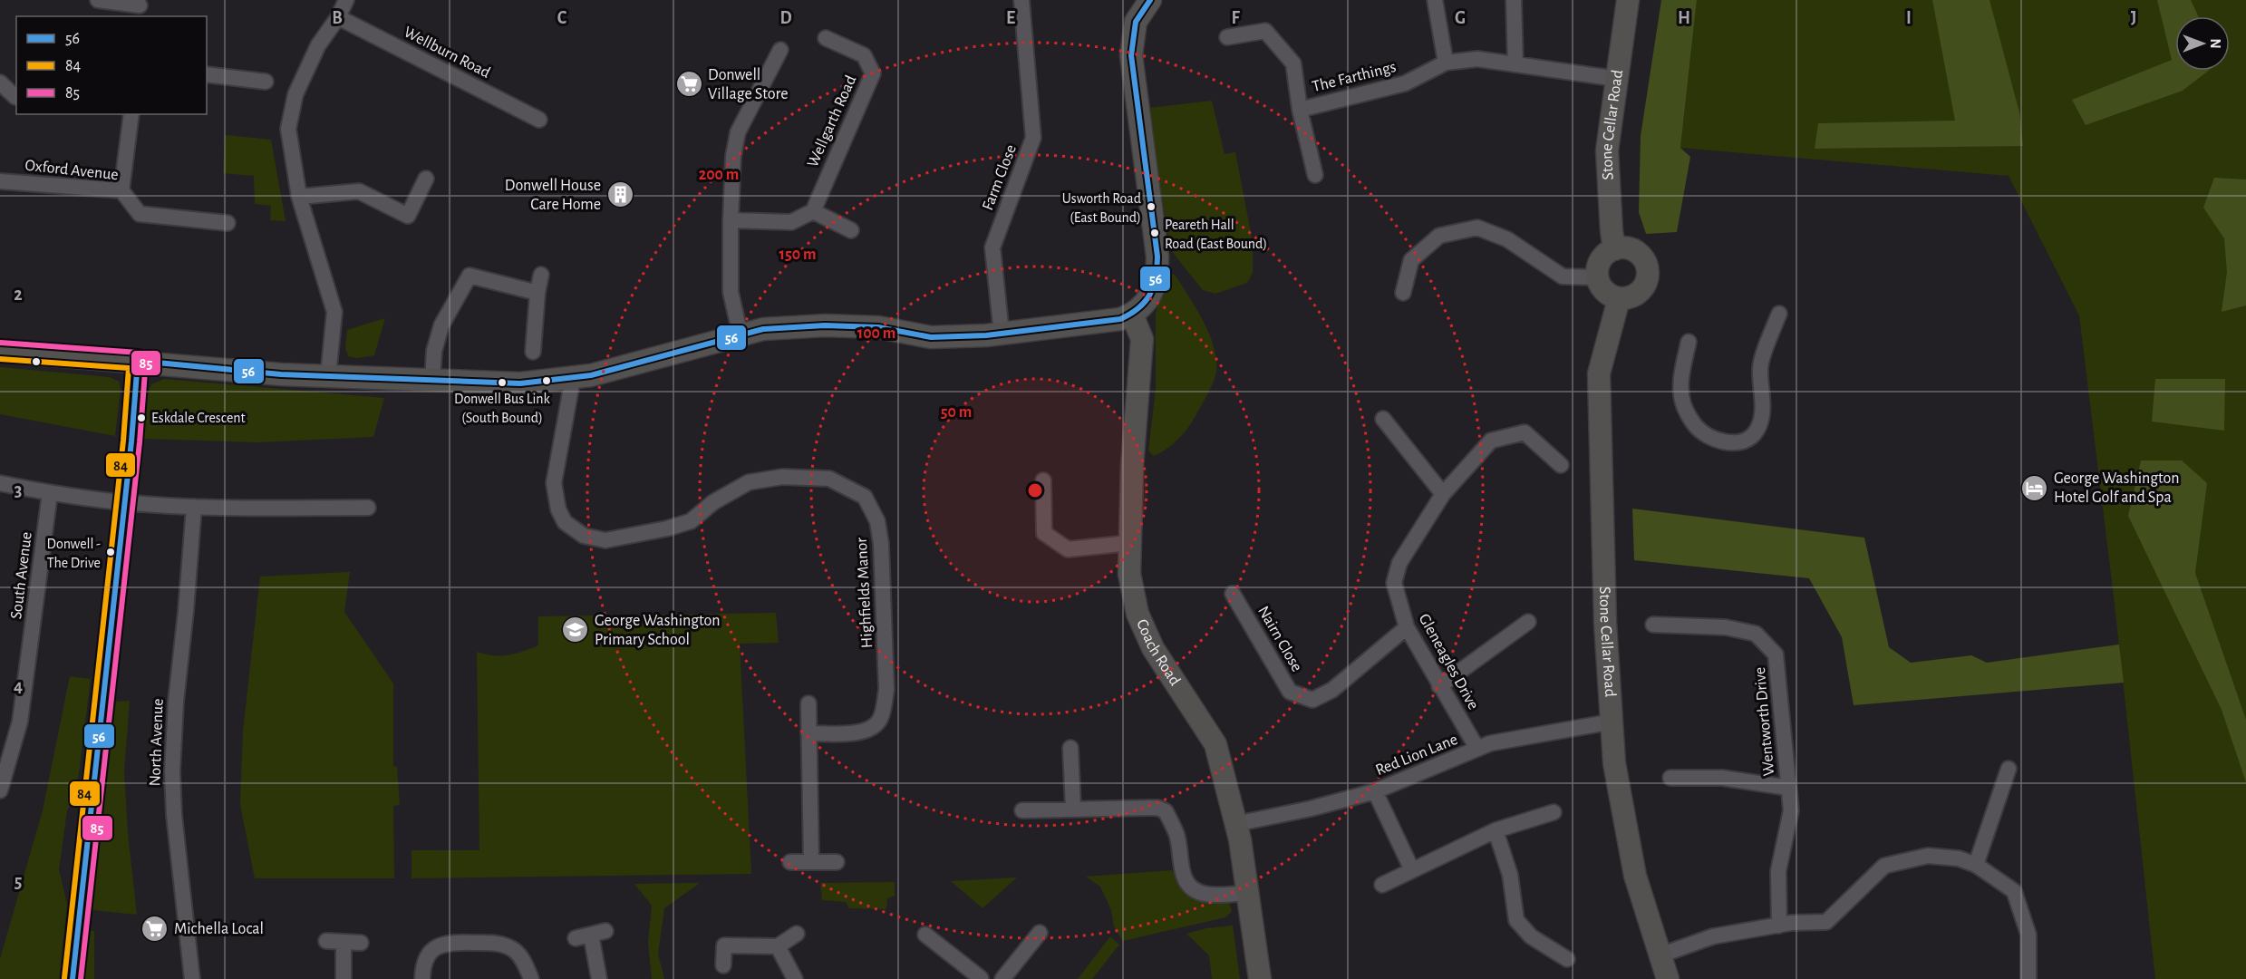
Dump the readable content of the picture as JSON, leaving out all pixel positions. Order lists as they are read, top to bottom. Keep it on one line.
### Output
{"streets":{"street":["Wellburn Road","The Farthings","Wellgarth Road","Stone Cellar Road","Oxford Avenue","Farm Close","South Avenue","Highfields Manor","Nairn Close","Coach Road","Gleneagles Drive","Wentworth Drive","North Avenue","Red Lion Lane"]},"crossings":[["The Farthings","Stone Cellar Road"],["Stone Cellar Road","Red Lion Lane"],["Nairn Close","Gleneagles Drive"],["Coach Road","Red Lion Lane"],["Gleneagles Drive","Red Lion Lane"]],"places":{"supermarket":["Donwell Village Store","Michella Local"],"building":["Donwell House Care Home"],"other":["Usworth Road (East Bound)","Peareth Hall Road (East Bound)","Donwell Bus Link (South Bound)","Eskdale Crescent","Donwell - The Drive"],"hotel":["George Washington Hotel Golf and Spa"],"school or university":["George Washington Primary School"]},"lines":["transit line 56","transit line 85","transit line 84"],"legend":["56","84","85"],"north":"right","grid":{"columns":["B","C","D","E","F","G","H","I","J"],"rows":["2","3","4","5"]},"rings":["200 m","150 m","100 m","50 m"]}
